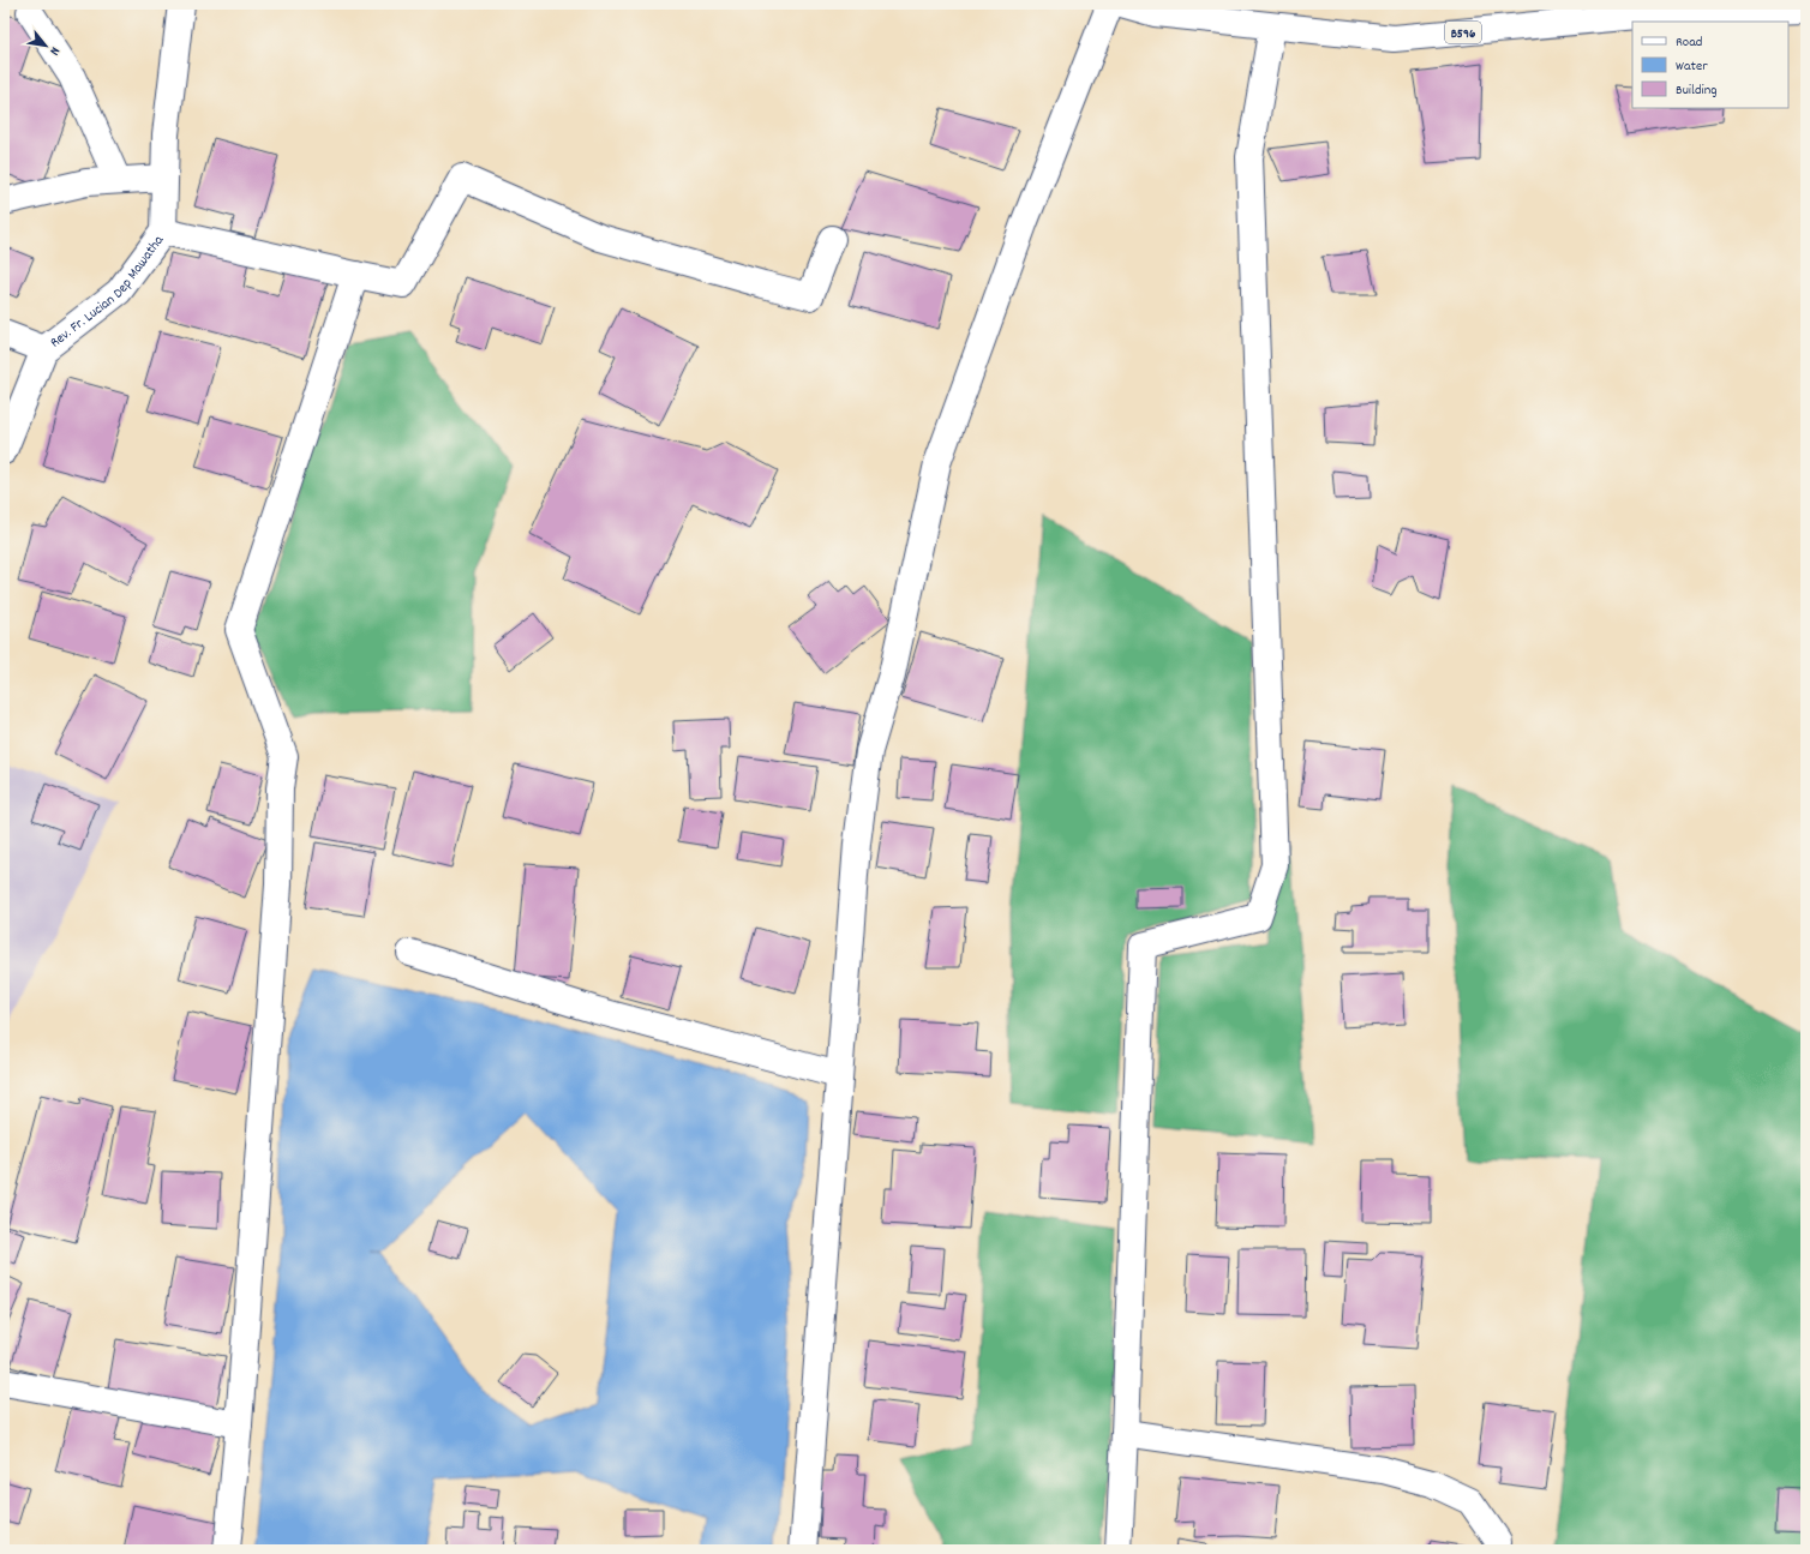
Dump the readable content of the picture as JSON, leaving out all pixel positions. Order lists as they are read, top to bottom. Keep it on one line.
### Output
{"streets":{"street":["B596","Rev. Fr. Lucian Dep Mawatha"]},"legend":["Road","Water","Building"],"north":"bottom right"}
